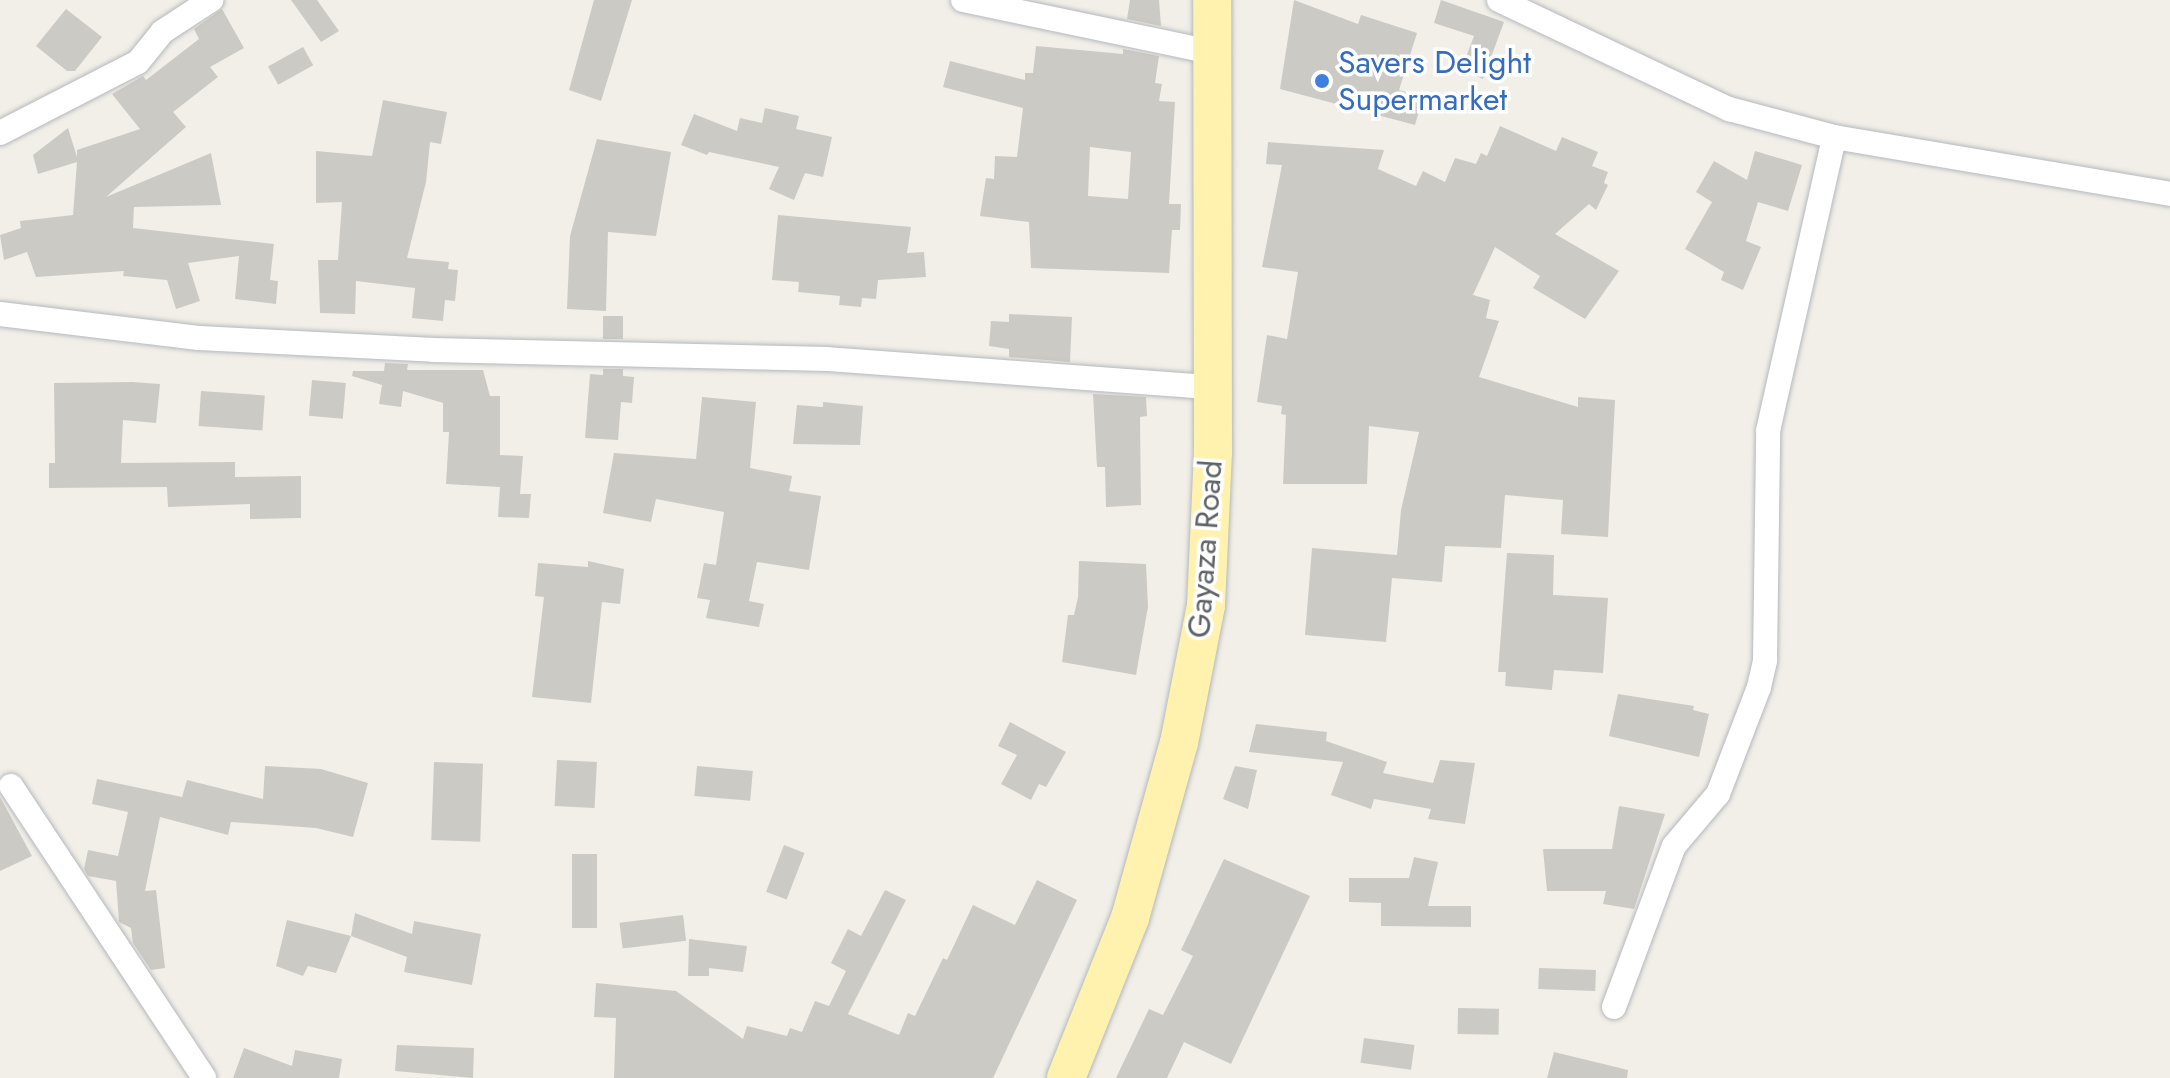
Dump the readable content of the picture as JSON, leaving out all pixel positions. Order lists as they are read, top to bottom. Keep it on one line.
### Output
{"streets":{"main road":["Gayaza Road"]},"places":["Savers Delight Supermarket"]}
